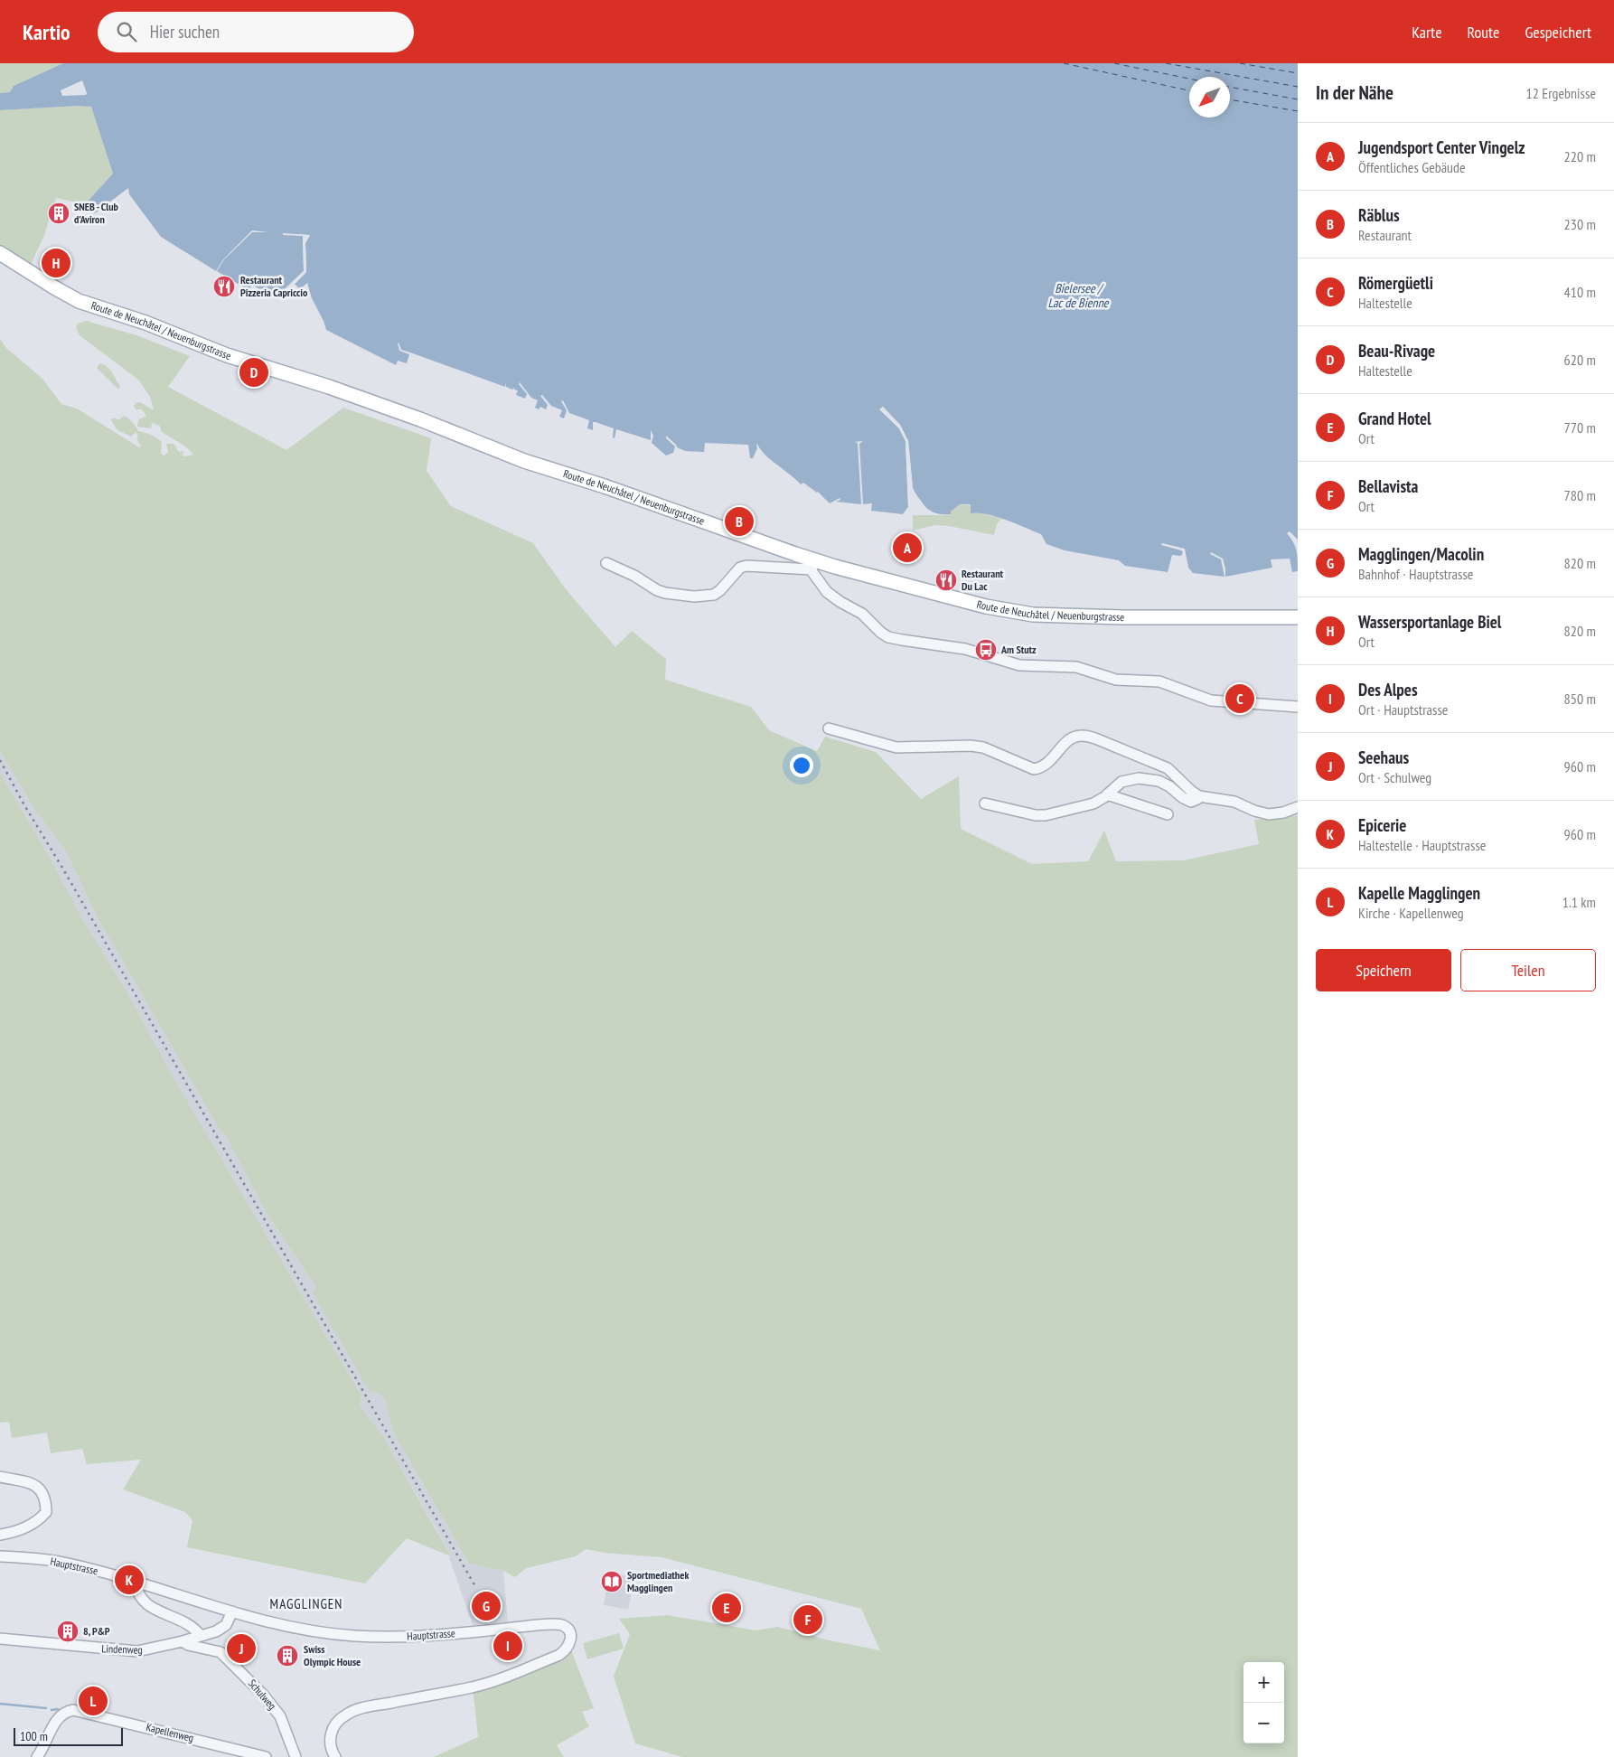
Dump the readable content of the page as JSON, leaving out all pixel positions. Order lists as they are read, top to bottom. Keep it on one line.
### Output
{"streets":{"main road":["Route de Neuchâtel / Neuenburgstrasse"],"street":["Hauptstrasse","Lindenweg","Schulweg","Kapellenweg"]},"crossings":[["Hauptstrasse","Lindenweg"],["Lindenweg","Schulweg"]],"districts":["MAGGLINGEN"],"water":["Bielersee / Lac de Bienne"],"places":{"building":["SNEB - Club d'Aviron","8, P&P","Swiss Olympic House"],"restaurant":["Restaurant Pizzeria Capriccio","Restaurant Du Lac"],"bus stop":["Am Stutz"],"library":["Sportmediathek Magglingen"]},"scale_bar":"100 m","north":"bottom left","page":{"header":"Kartio","search":"Hier suchen","nav":["Karte","Route","Gespeichert"],"heading":["In der Nähe","12 Ergebnisse"],"list":[{"mark":"A","name":"Jugendsport Center Vingelz","note":"Öffentliches Gebäude","value":"220 m"},{"mark":"B","name":"Räblus","note":"Restaurant","value":"230 m"},{"mark":"C","name":"Römergüetli","note":"Haltestelle","value":"410 m"},{"mark":"D","name":"Beau-Rivage","note":"Haltestelle","value":"620 m"},{"mark":"E","name":"Grand Hotel","note":"Ort","value":"770 m"},{"mark":"F","name":"Bellavista","note":"Ort","value":"780 m"},{"mark":"G","name":"Magglingen/Macolin","note":"Bahnhof · Hauptstrasse","value":"820 m"},{"mark":"H","name":"Wassersportanlage Biel","note":"Ort","value":"820 m"},{"mark":"I","name":"Des Alpes","note":"Ort · Hauptstrasse","value":"850 m"},{"mark":"J","name":"Seehaus","note":"Ort · Schulweg","value":"960 m"},{"mark":"K","name":"Epicerie","note":"Haltestelle · Hauptstrasse","value":"960 m"},{"mark":"L","name":"Kapelle Magglingen","note":"Kirche · Kapellenweg","value":"1.1 km"}],"pins":["H","D","B","A","C","K","G","E","F","I","J","L"],"buttons":["Speichern","Teilen"],"map_buttons":["+","−"],"scale":"100 m"}}
